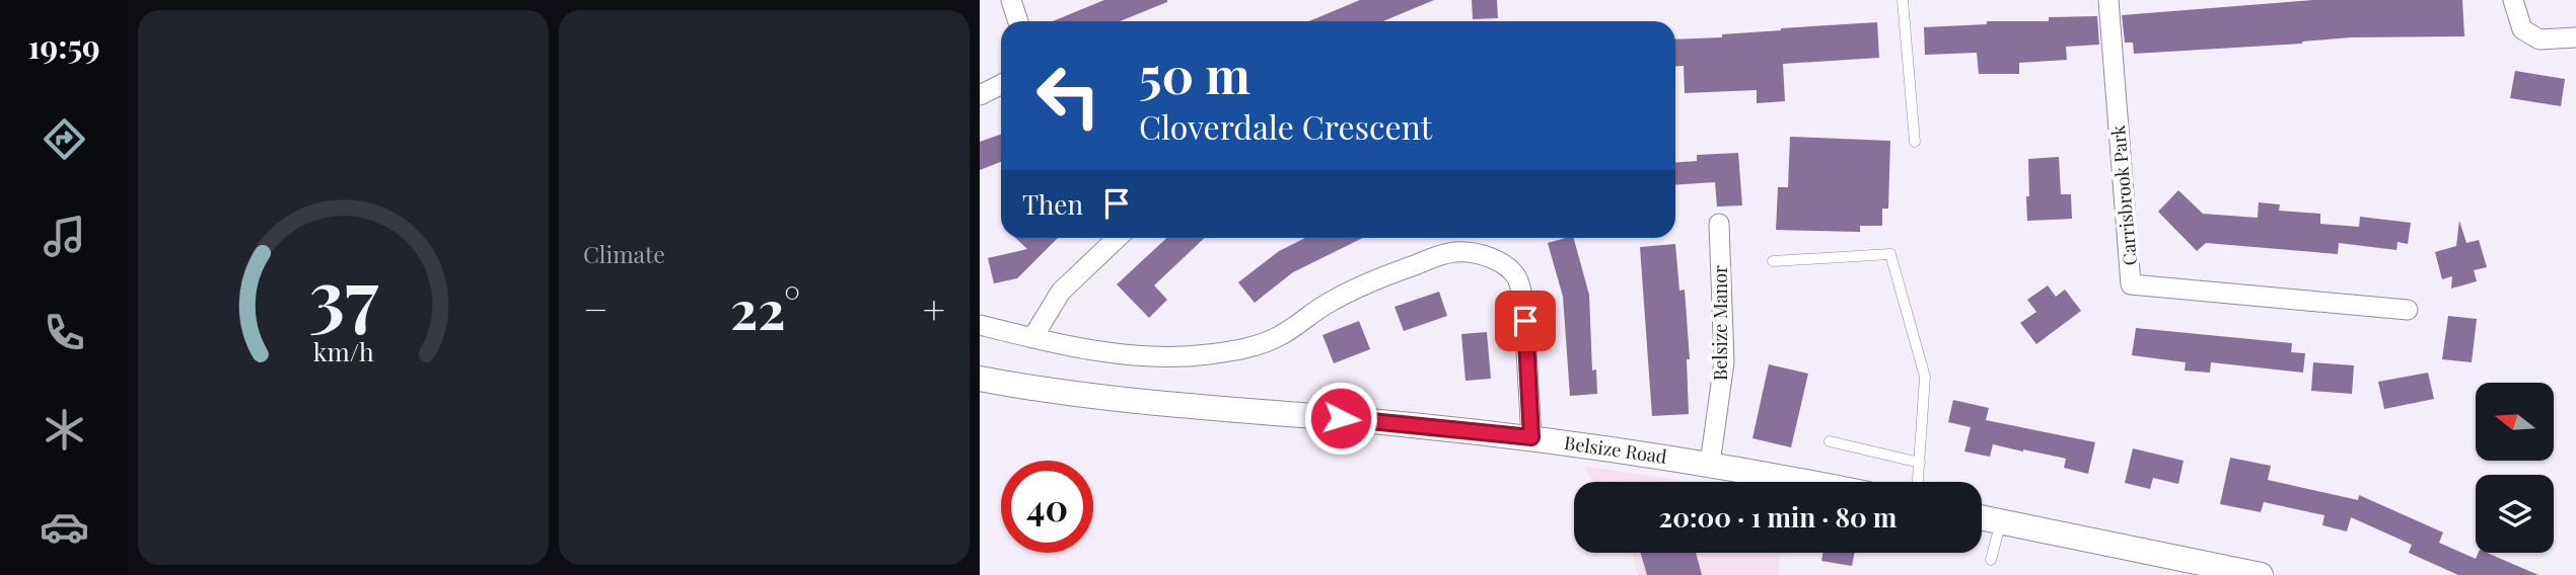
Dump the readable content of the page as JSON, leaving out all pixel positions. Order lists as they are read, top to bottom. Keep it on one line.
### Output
{"streets":{"street":["Carrisbrook Park","Belsize Manor","Belsize Road"]},"crossings":[["Belsize Manor","Belsize Road"]],"north":"left","page":{"tabs":"19:59","tile":"Climate","turn":["50 m","Cloverdale Crescent"],"then":"Then","heat":["−","22°","+"],"limit":"40","trip":"20:00 · 1 min · 80 m","gauge":["37","km/h"]}}
